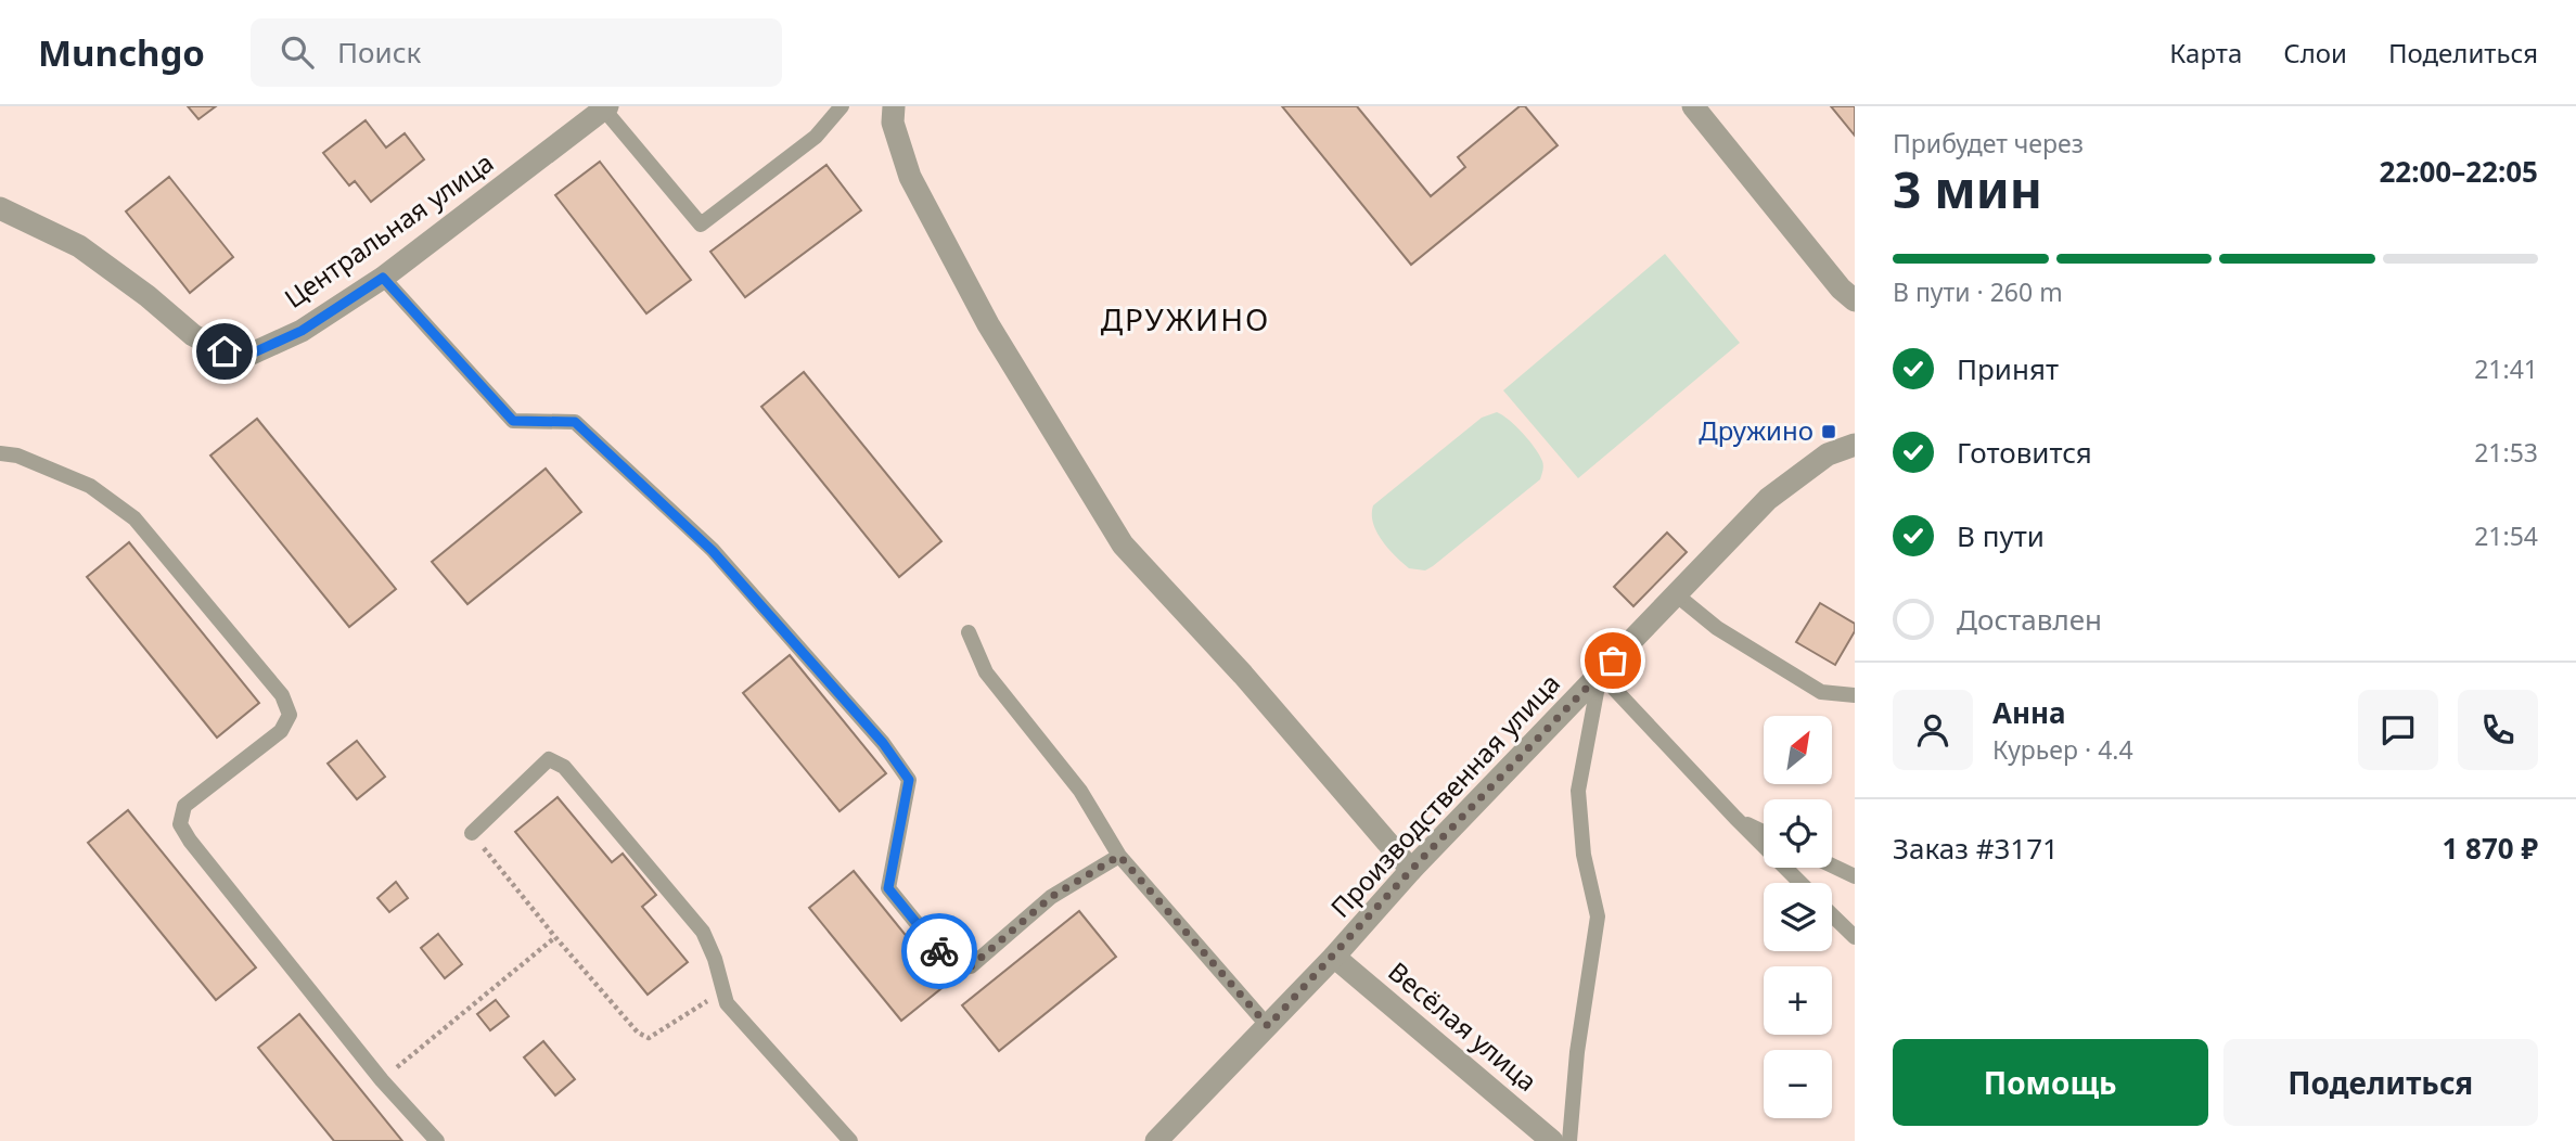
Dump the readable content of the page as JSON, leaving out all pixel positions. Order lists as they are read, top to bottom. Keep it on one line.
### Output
{"streets":{"street":["Центральная улица","Производственная улица","Весёлая улица"]},"crossings":[["Производственная улица","Весёлая улица"]],"districts":["ДРУЖИНО"],"places":{"transit":["Дружино"]},"north":"top right","page":{"header":"Munchgo","search":"Поиск","nav":["Карта","Слои","Поделиться"],"heading":["3 мин","Прибудет через","22:00–22:05"],"panel":["Анна","Курьер · 4.4","Заказ #3171","1 870 ₽"],"bar":"В пути · 260 m","list":[["Принят","21:41"],["Готовится","21:53"],["В пути","21:54"],"Доставлен"],"map_buttons":["+","−"],"buttons":["Помощь","Поделиться"]}}
